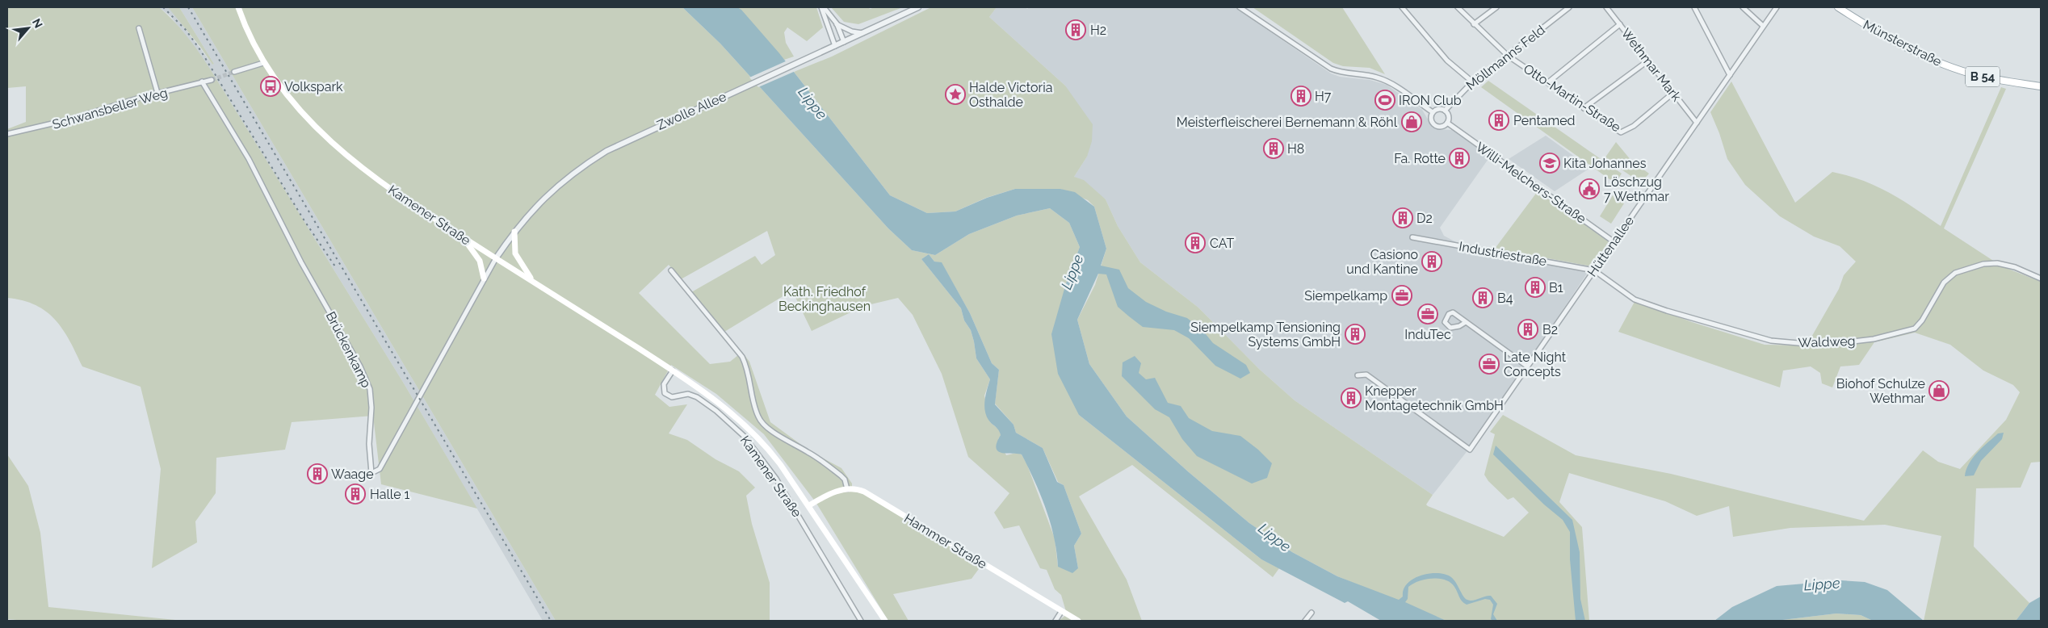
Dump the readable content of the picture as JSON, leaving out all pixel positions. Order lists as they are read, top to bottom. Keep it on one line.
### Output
{"streets":{"main road":["Münsterstraße","B 54","Kamener Straße","Hammer Straße"],"street":["Möllmanns Feld","Wethmar Mark","Otto-Martin-Straße","Schwansbeller Weg","Zwolle Allee","Willi-Melchers-Straße","Hüttenallee","Industriestraße","Waldweg","Brückenkamp"]},"crossings":[["Möllmanns Feld","Otto-Martin-Straße"],["Möllmanns Feld","Willi-Melchers-Straße"],["Wethmar Mark","Otto-Martin-Straße"],["Wethmar Mark","Hüttenallee"],["Schwansbeller Weg","Brückenkamp"],["Zwolle Allee","Kamener Straße"],["Zwolle Allee","Brückenkamp"],["Willi-Melchers-Straße","Hüttenallee"],["Kamener Straße","Brückenkamp"],["Kamener Straße","Hammer Straße"],["Hüttenallee","Industriestraße"],["Hüttenallee","Waldweg"],["Industriestraße","Waldweg"]],"water":["Lippe"],"parks":["Kath. Friedhof Beckinghausen"],"places":{"building":["H2","H7","Pentamed","H8","Fa. Rotte","D2","CAT","Casiono und Kantine","B1","B4","B2","Siempelkamp Tensioning Systems GmbH","Knepper Montagetechnik GmbH","Waage","Halle 1"],"bus stop":["Volkspark"],"place":["Halde Victoria Osthalde"],"sports":["IRON Club"],"shop":["Meisterfleischerei Bernemann & Röhl","Biohof Schulze Wethmar"],"school or university":["Kita Johannes"],"public building":["Löschzug 7 Wethmar"],"office":["Siempelkamp","InduTec","Late Night Concepts"]},"north":"top right"}
